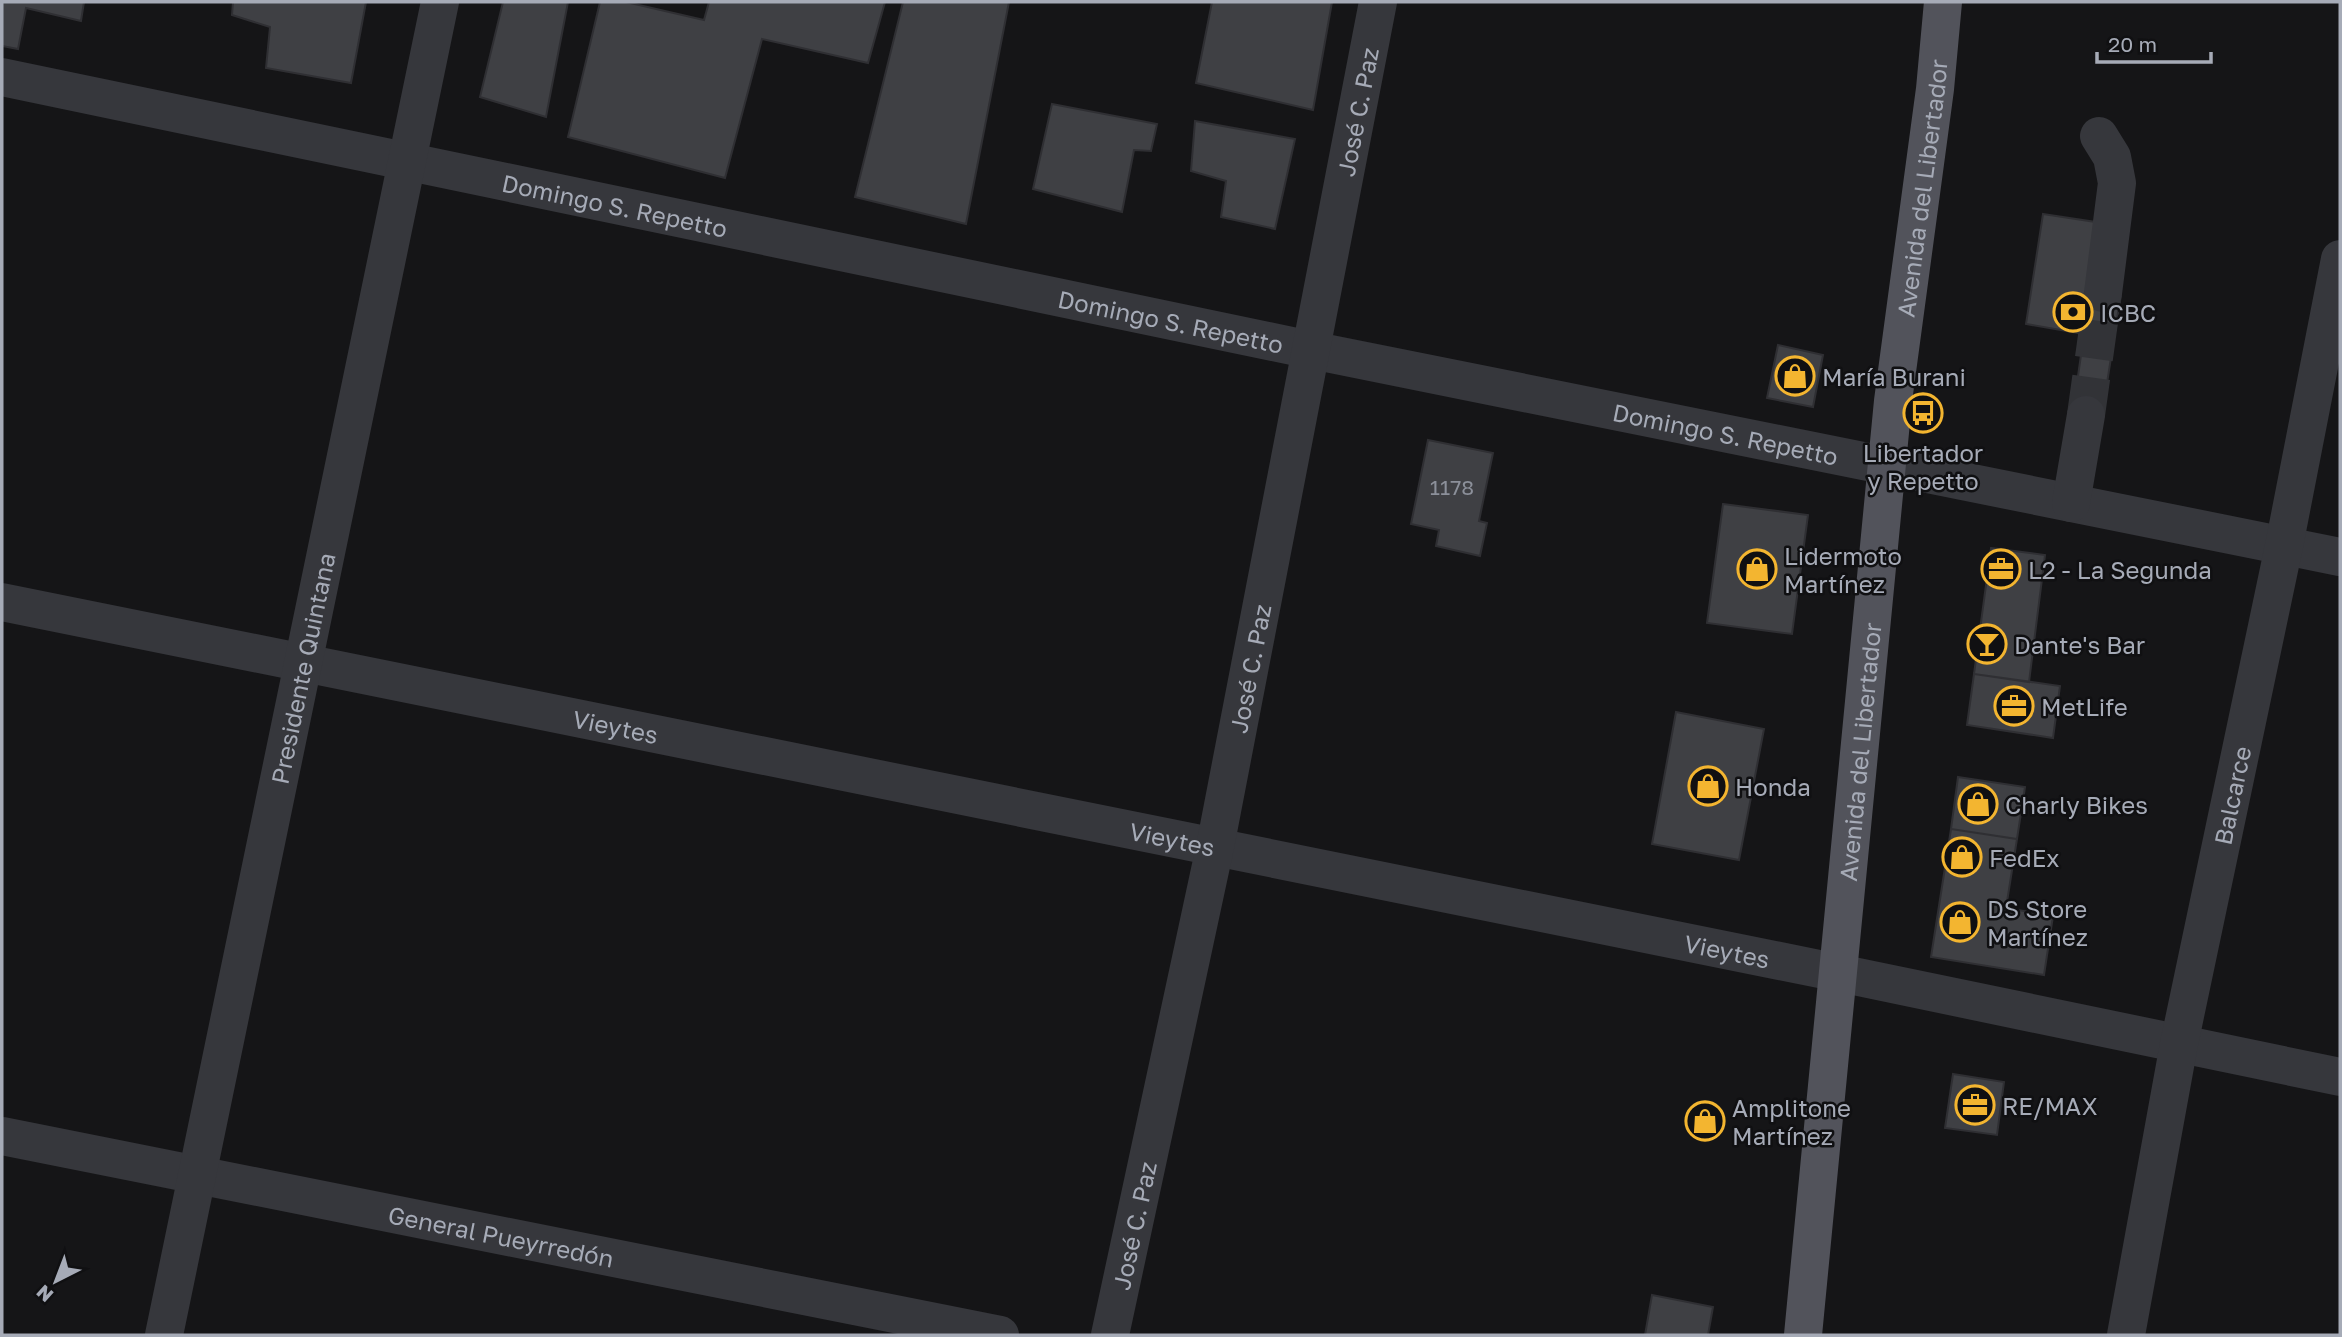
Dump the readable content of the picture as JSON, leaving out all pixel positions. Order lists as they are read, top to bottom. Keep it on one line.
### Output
{"streets":{"main road":["Avenida del Libertador"],"street":["José C. Paz","Domingo S. Repetto","Presidente Quintana","Vieytes","Balcarce","General Pueyrredón"]},"crossings":[["José C. Paz","Domingo S. Repetto"],["José C. Paz","Vieytes"],["Avenida del Libertador","Domingo S. Repetto"],["Avenida del Libertador","Vieytes"],["Domingo S. Repetto","Presidente Quintana"],["Domingo S. Repetto","Balcarce"],["Presidente Quintana","Vieytes"],["Presidente Quintana","General Pueyrredón"],["Vieytes","Balcarce"]],"places":{"bank":["ICBC"],"shop":["María Burani","Lidermoto Martínez","Honda","Charly Bikes","FedEx","DS Store Martínez","Amplitone Martínez"],"bus stop":["Libertador y Repetto"],"office":["L2 - La Segunda","MetLife","RE/MAX"],"bar":["Dante's Bar"]},"house_numbers":["1178"],"scale_bar":"20 m","north":"bottom left"}
